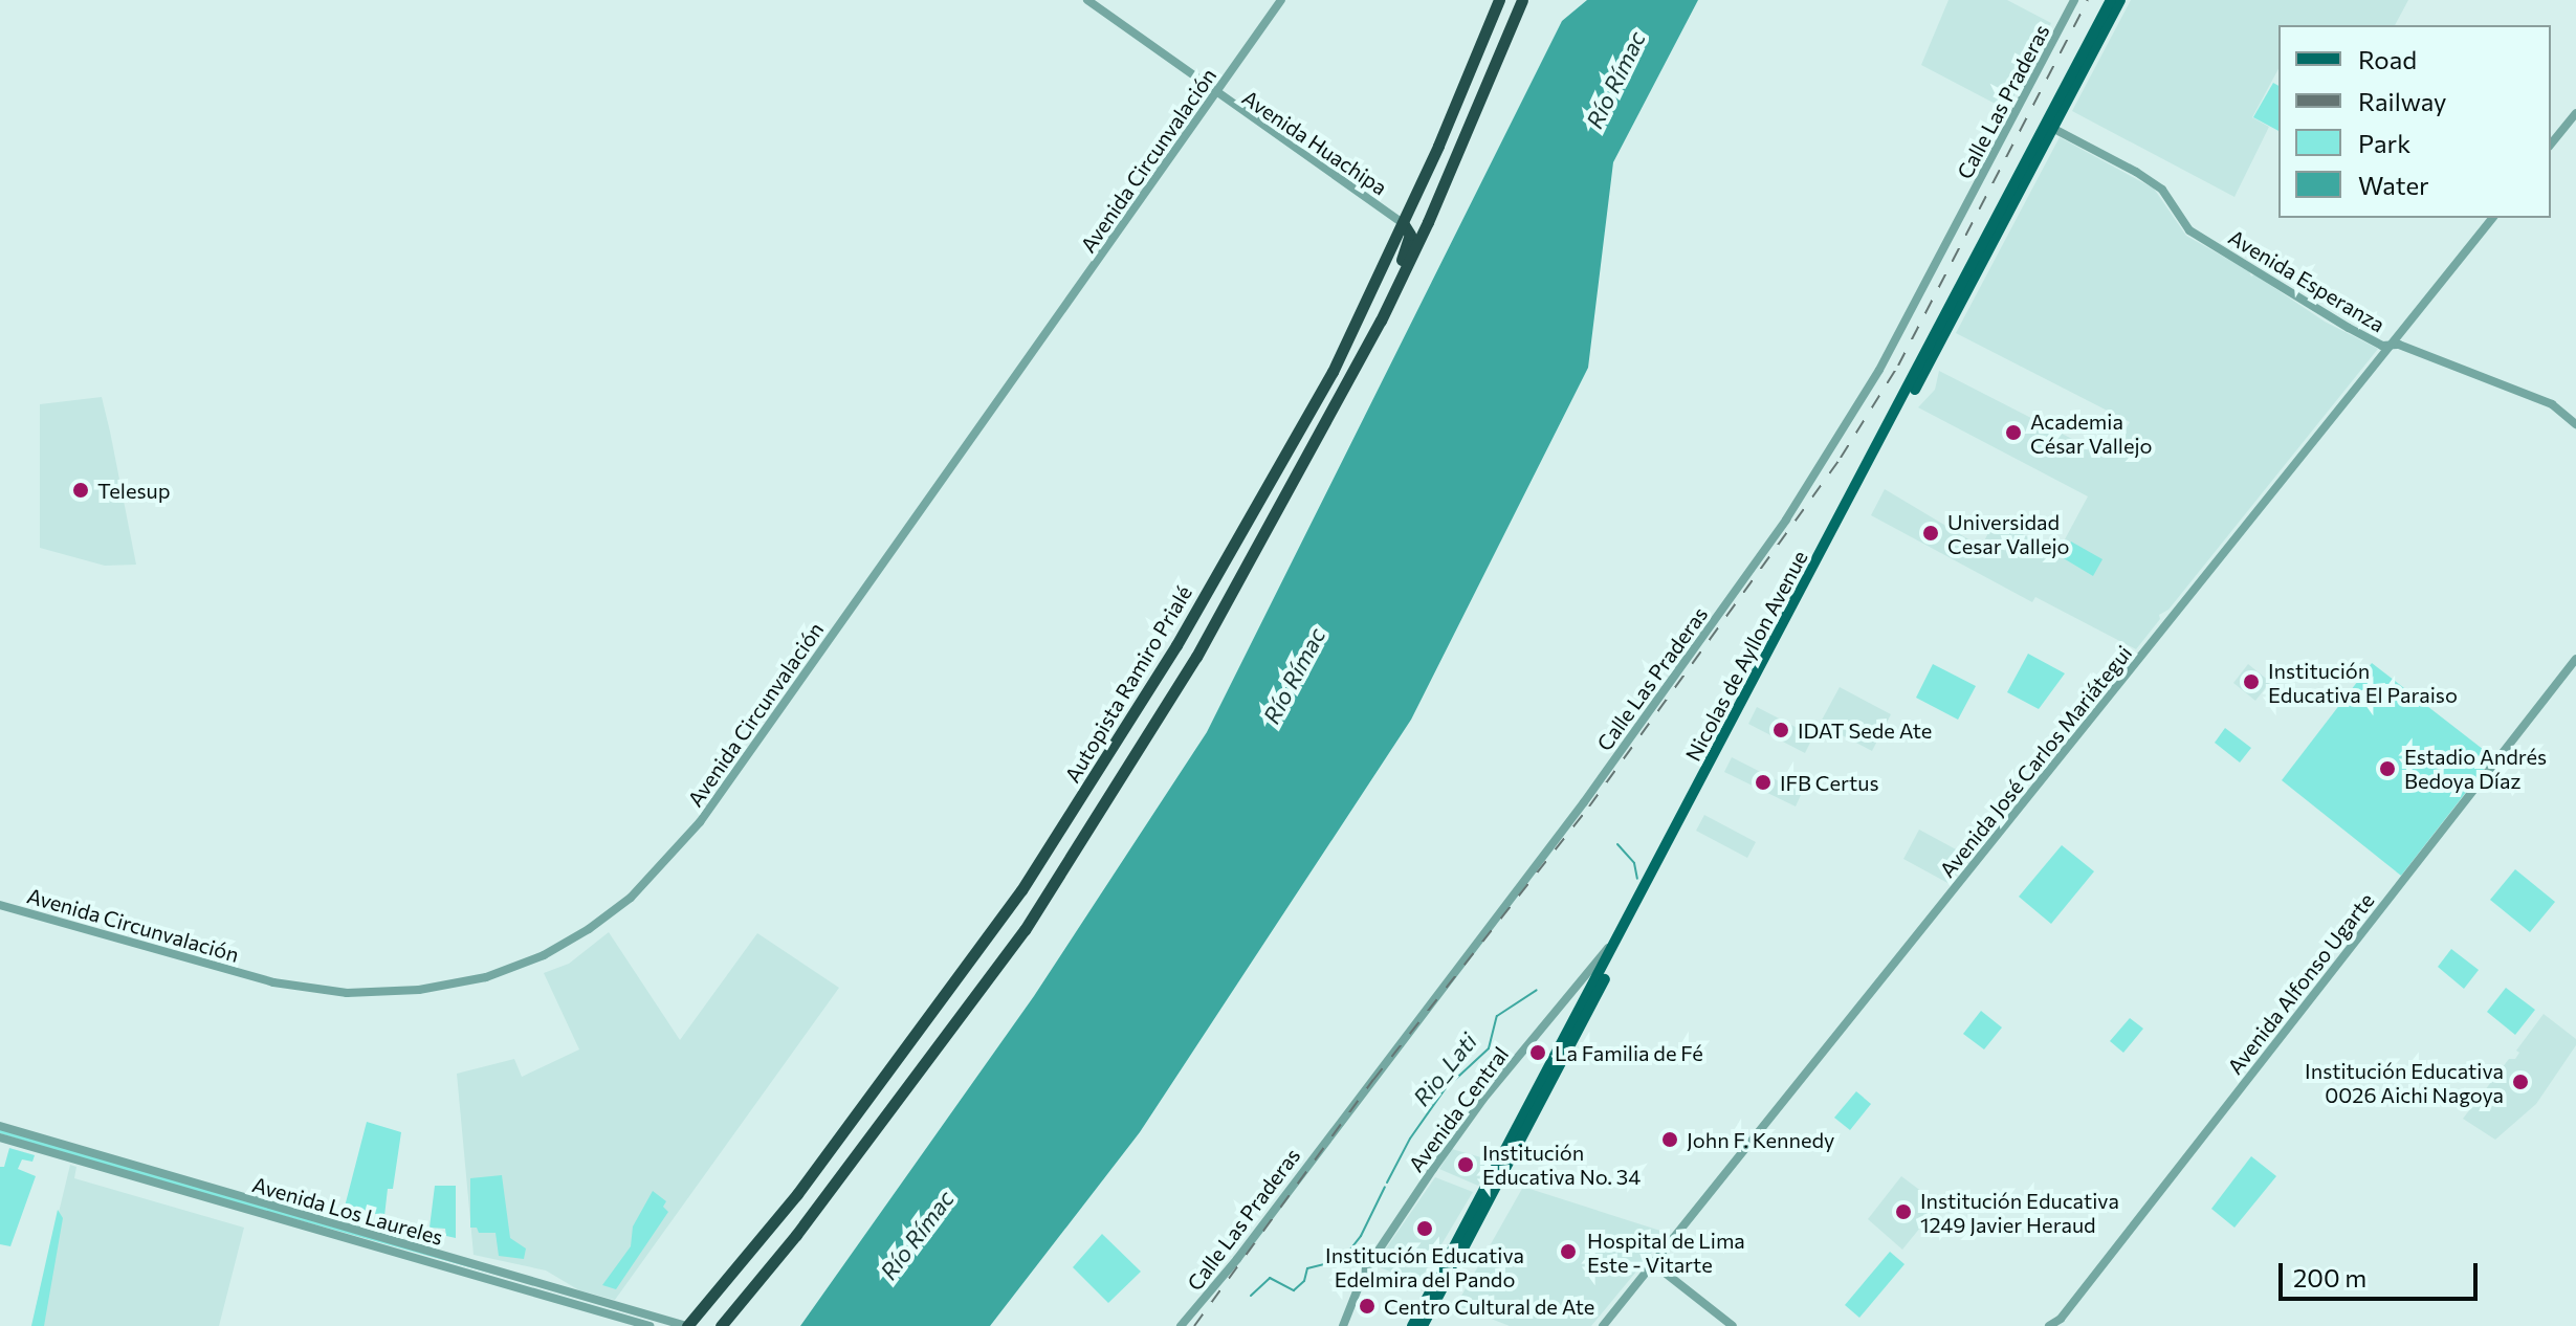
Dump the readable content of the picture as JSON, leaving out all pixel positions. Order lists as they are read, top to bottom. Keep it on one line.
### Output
{"streets":{"highway":["Autopista Ramiro Prialé"],"main road":["Nicolas de Ayllon Avenue"],"street":["Calle Las Praderas","Avenida Huachipa","Avenida Circunvalación","Avenida Esperanza","Avenida José Carlos Mariátegui","Avenida Alfonso Ugarte","Avenida Central","Avenida Los Laureles"]},"crossings":[["Avenida Huachipa","Avenida Circunvalación"],["Avenida Huachipa","Autopista Ramiro Prialé"],["Avenida Esperanza","Nicolas de Ayllon Avenue"],["Avenida Esperanza","Avenida José Carlos Mariátegui"],["Nicolas de Ayllon Avenue","Avenida Central"],["Autopista Ramiro Prialé","Avenida Los Laureles"]],"water":["Río Rímac","Rio_Lati"],"places":["Academia César Vallejo","Telesup","Universidad Cesar Vallejo","Institución Educativa El Paraiso","IDAT Sede Ate","Estadio Andrés Bedoya Díaz","IFB Certus","La Familia de Fé","Institución Educativa 0026 Aichi Nagoya","John F. Kennedy","Institución Educativa No. 34","Institución Educativa 1249 Javier Heraud","Institución Educativa Edelmira del Pando","Hospital de Lima Este - Vitarte","Centro Cultural de Ate"],"legend":["Road","Railway","Park","Water"],"scale_bar":"200 m"}
